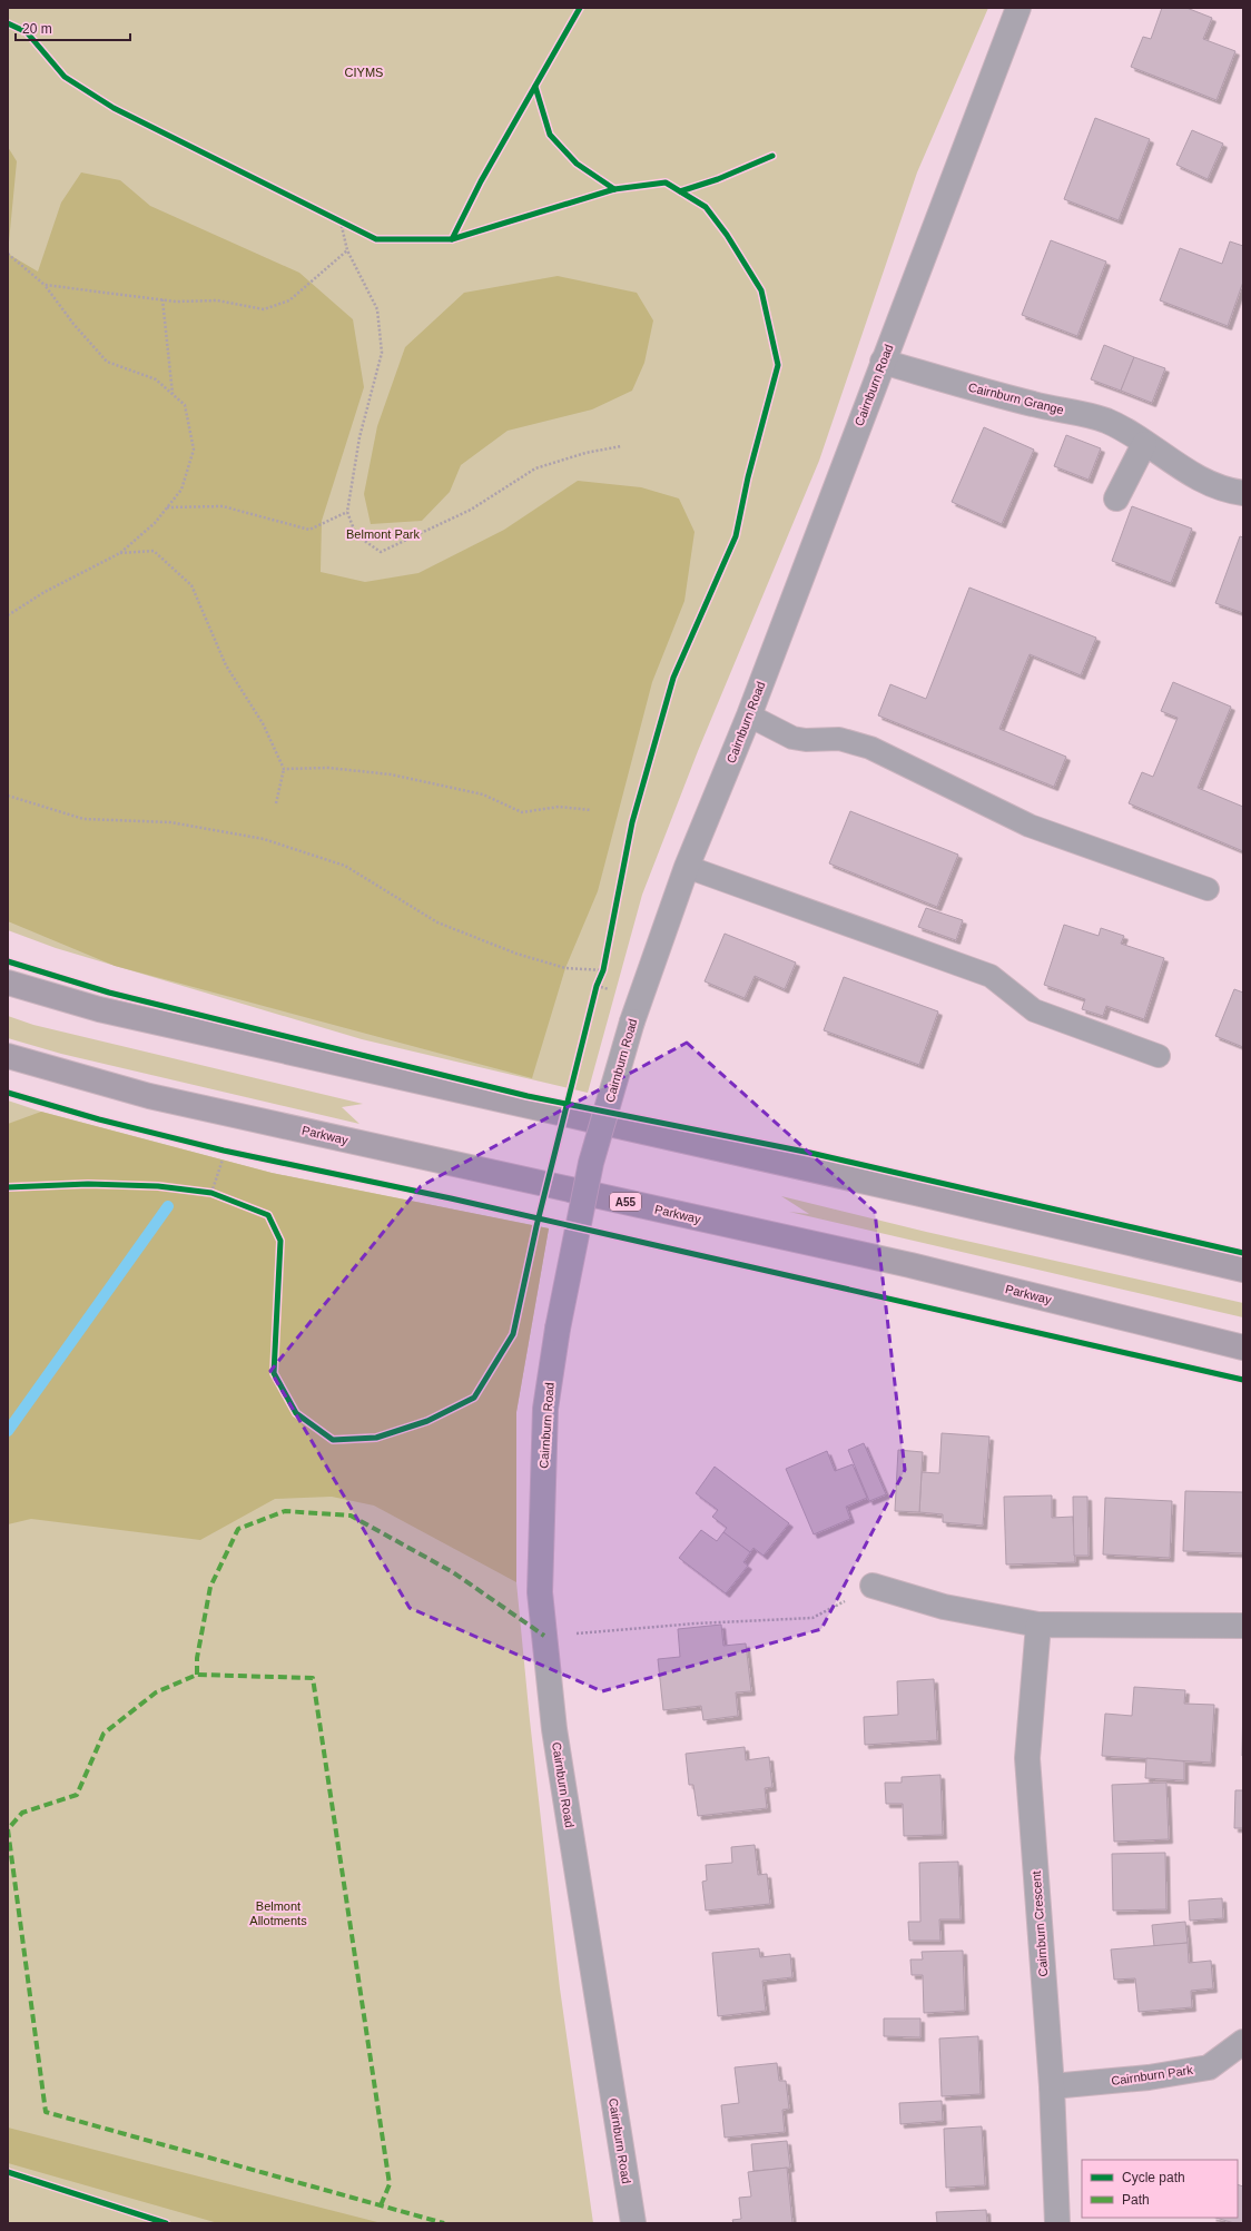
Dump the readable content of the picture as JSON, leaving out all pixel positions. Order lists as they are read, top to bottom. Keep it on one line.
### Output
{"streets":{"highway":["Parkway","A55"],"street":["Cairnburn Road","Cairnburn Grange","Cairnburn Crescent","Cairnburn Park"]},"crossings":[["Cairnburn Road","Cairnburn Grange"],["Cairnburn Crescent","Cairnburn Park"]],"parks":["CIYMS","Belmont Park","Belmont Allotments"],"legend":["Cycle path","Path"],"scale_bar":"20 m"}
